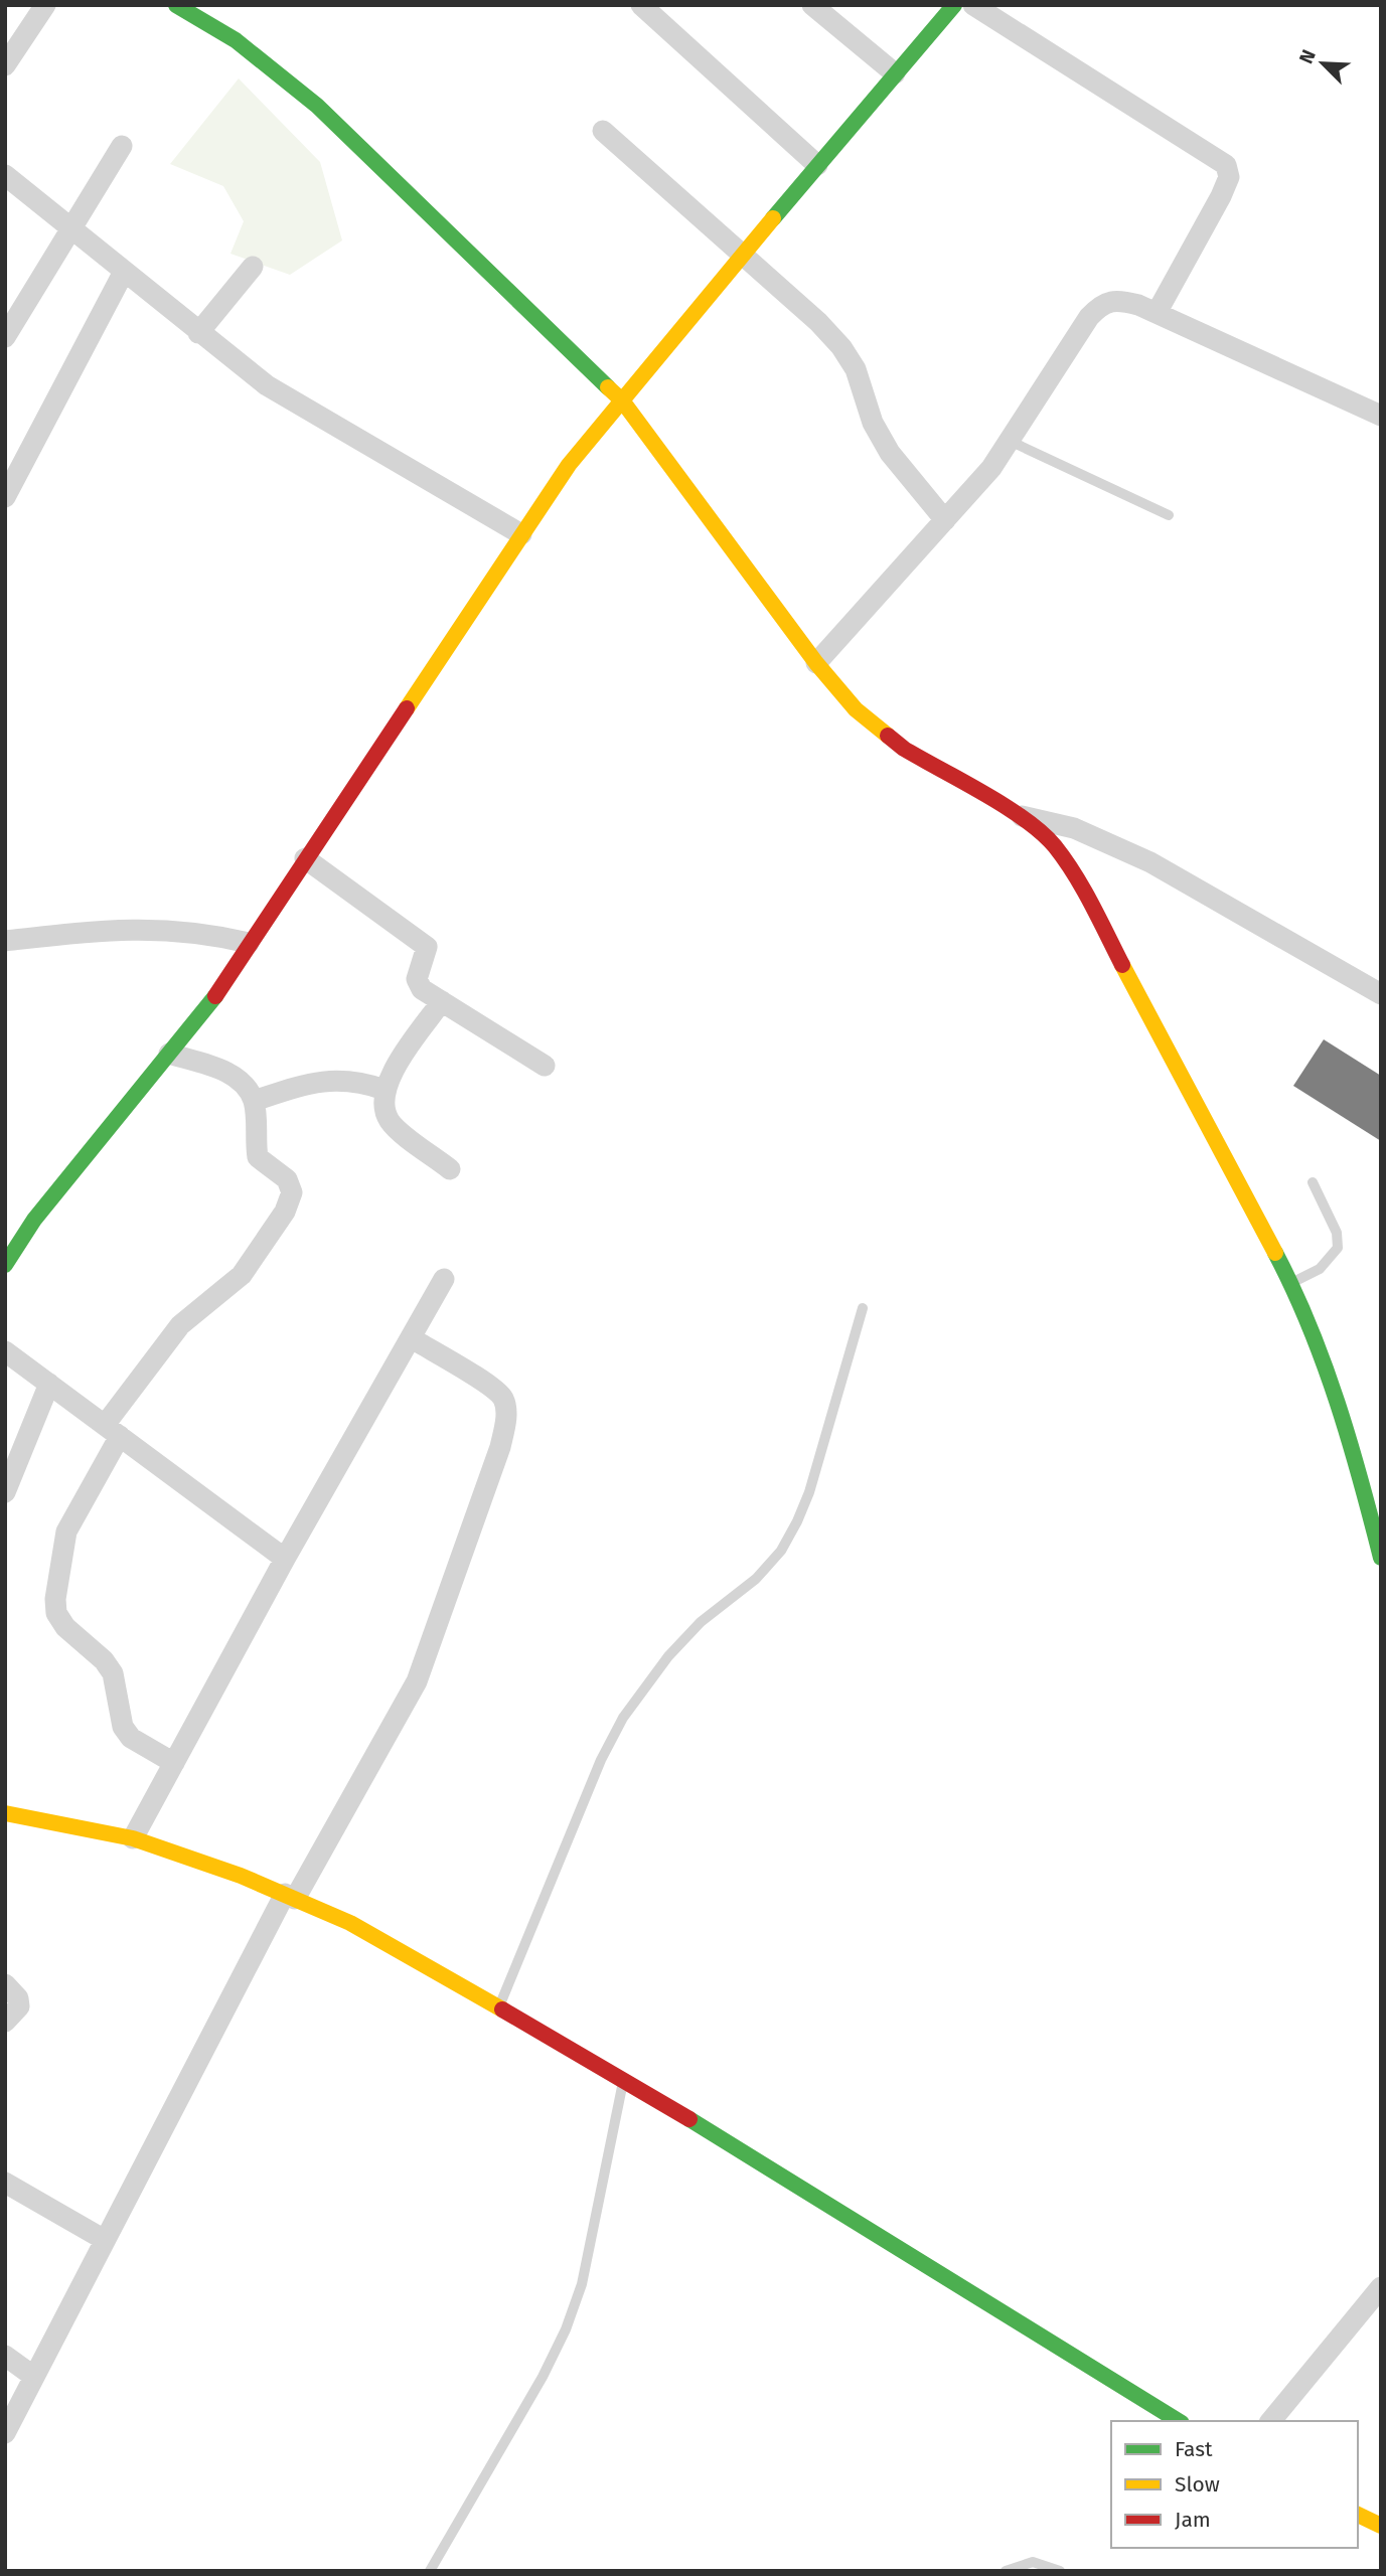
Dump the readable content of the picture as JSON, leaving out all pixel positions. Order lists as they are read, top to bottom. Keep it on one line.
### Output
{"legend":["Fast","Slow","Jam"],"north":"top left"}
